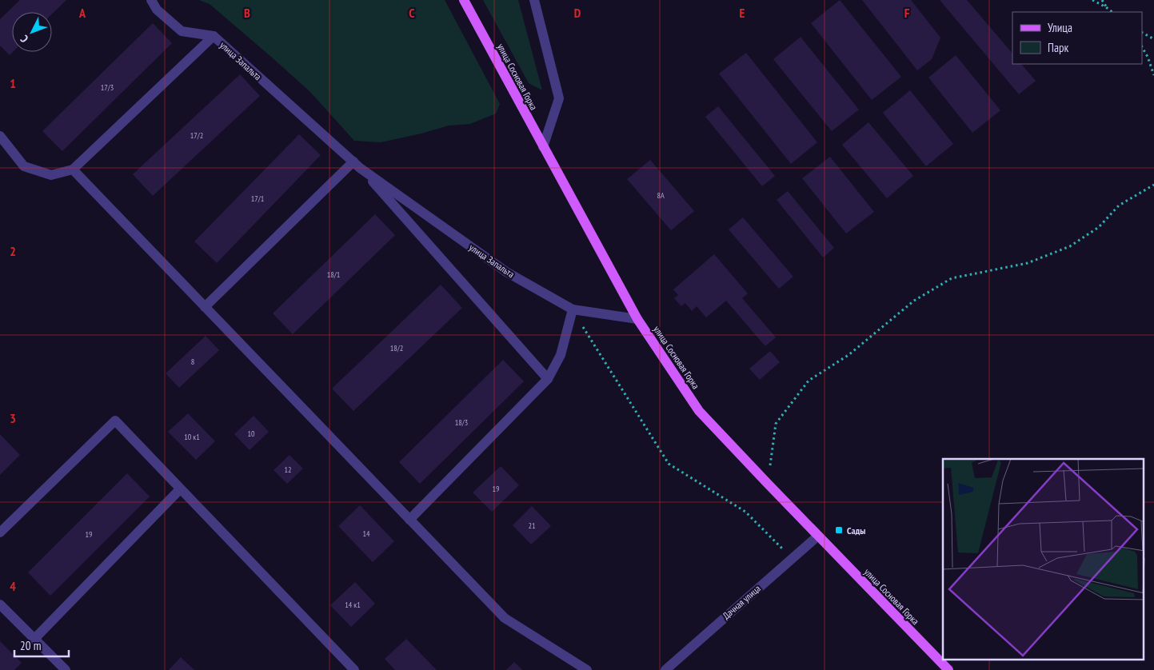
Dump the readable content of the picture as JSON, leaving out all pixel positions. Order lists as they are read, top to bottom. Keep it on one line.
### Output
{"streets":{"main road":["улица Сосновая Горка"],"street":["улица Запальта","Дачная улица"]},"crossings":[["улица Запальта","улица Сосновая Горка"],["улица Сосновая Горка","Дачная улица"]],"places":{"transit":["Сады"]},"house_numbers":["17/3","17/2","8А","17/1","18/1","18/2","8","18/3","10","10 к1","12","19","21","14","19","14 к1"],"legend":["Улица","Парк"],"scale_bar":"20 m","north":"bottom left","grid":{"columns":["A","B","C","D","E","F"],"rows":["1","2","3","4"]}}
